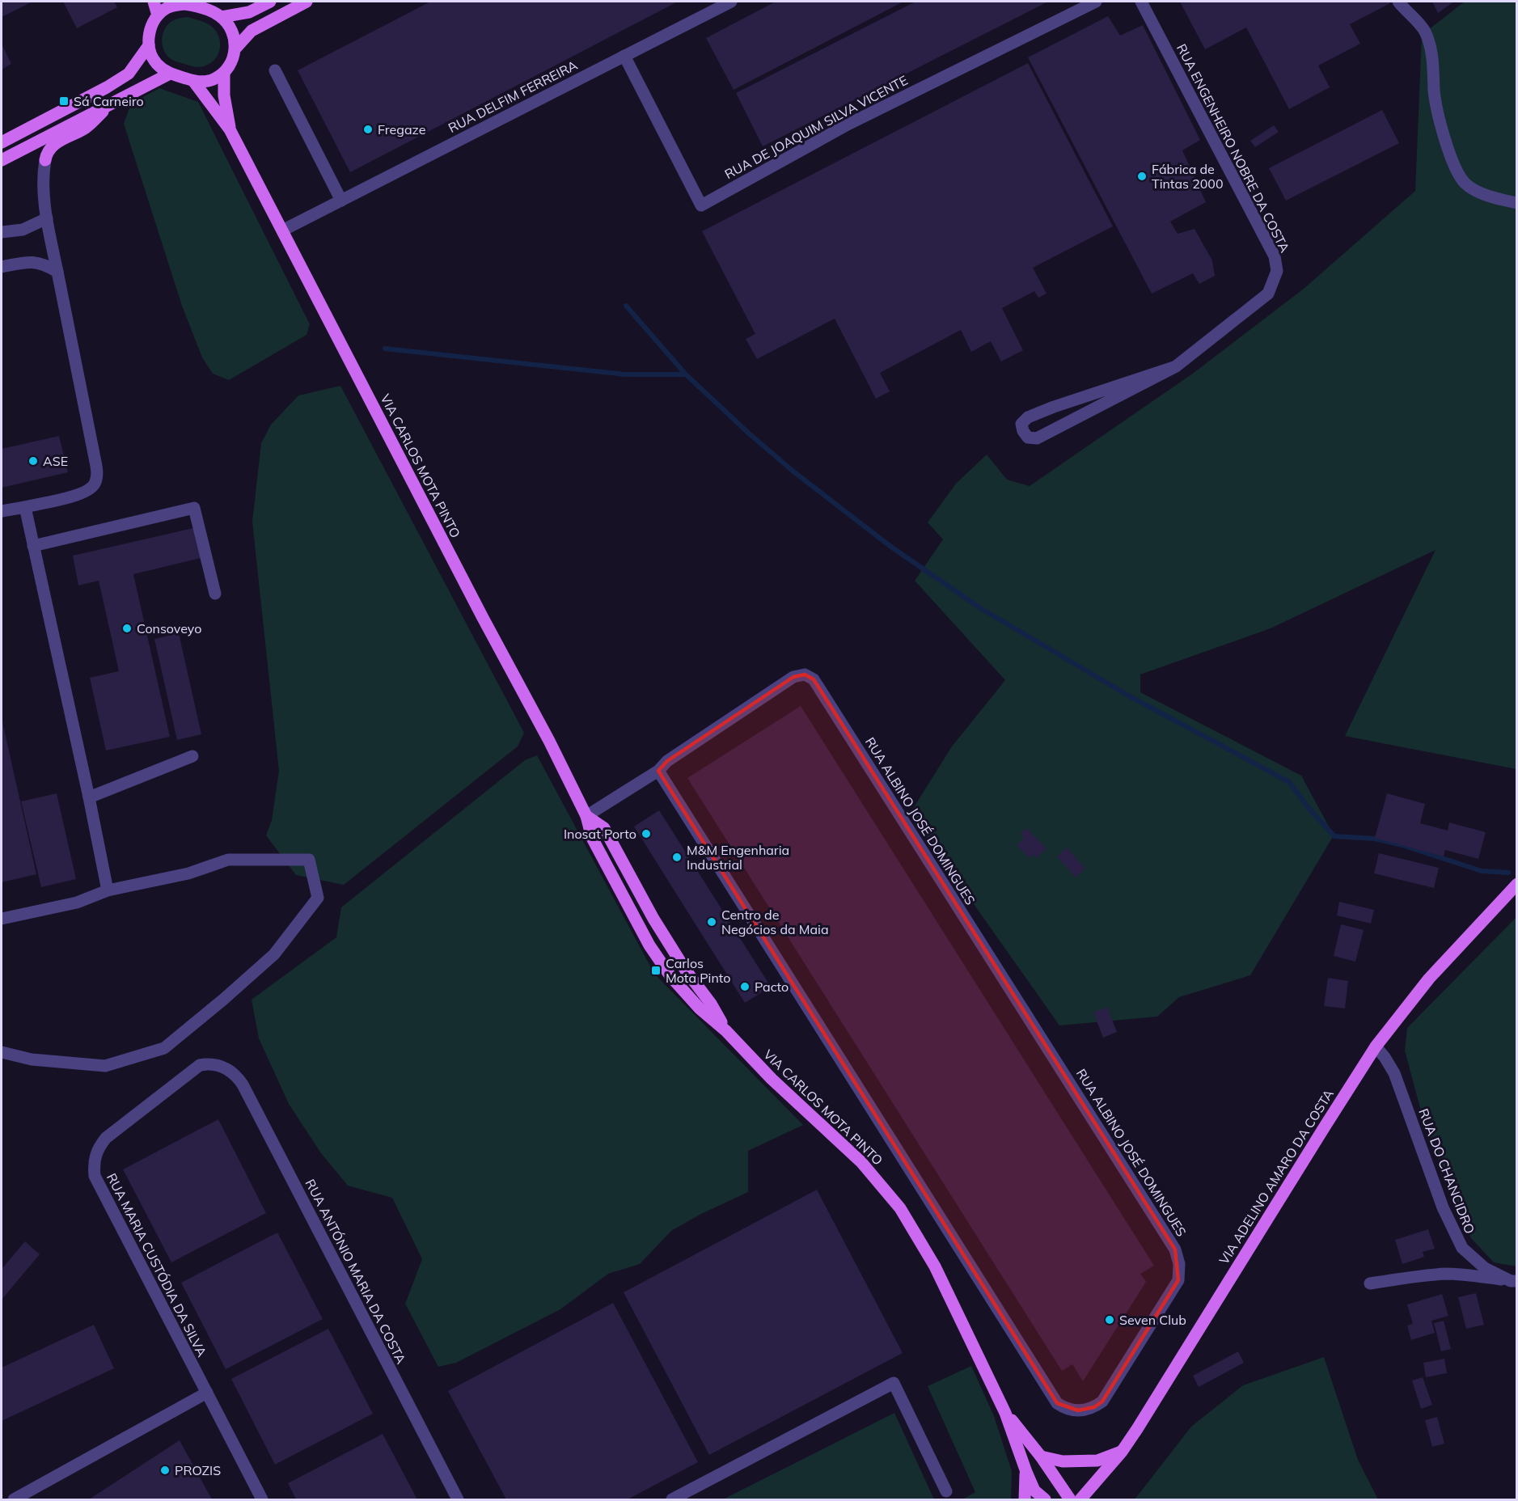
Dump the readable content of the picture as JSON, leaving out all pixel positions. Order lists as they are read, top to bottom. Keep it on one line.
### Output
{"streets":{"main road":["VIA CARLOS MOTA PINTO","VIA ADELINO AMARO DA COSTA"],"street":["RUA DELFIM FERREIRA","RUA DE JOAQUIM SILVA VICENTE","RUA ENGENHEIRO NOBRE DA COSTA","RUA ALBINO JOSÉ DOMINGUES","RUA DO CHANCIDRO","RUA MARIA CUSTÓDIA DA SILVA","RUA ANTÓNIO MARIA DA COSTA"]},"crossings":[["RUA DELFIM FERREIRA","RUA DE JOAQUIM SILVA VICENTE"],["RUA DELFIM FERREIRA","VIA CARLOS MOTA PINTO"],["VIA CARLOS MOTA PINTO","RUA ALBINO JOSÉ DOMINGUES"],["RUA DO CHANCIDRO","VIA ADELINO AMARO DA COSTA"],["RUA MARIA CUSTÓDIA DA SILVA","RUA ANTÓNIO MARIA DA COSTA"]],"places":{"transit":["Sá Carneiro","Carlos Mota Pinto"],"other":["Fregaze","Fábrica de Tintas 2000","ASE","Consoveyo","Inosat Porto","M&M Engenharia Industrial","Centro de Negócios da Maia","Pacto","Seven Club","PROZIS"]}}
